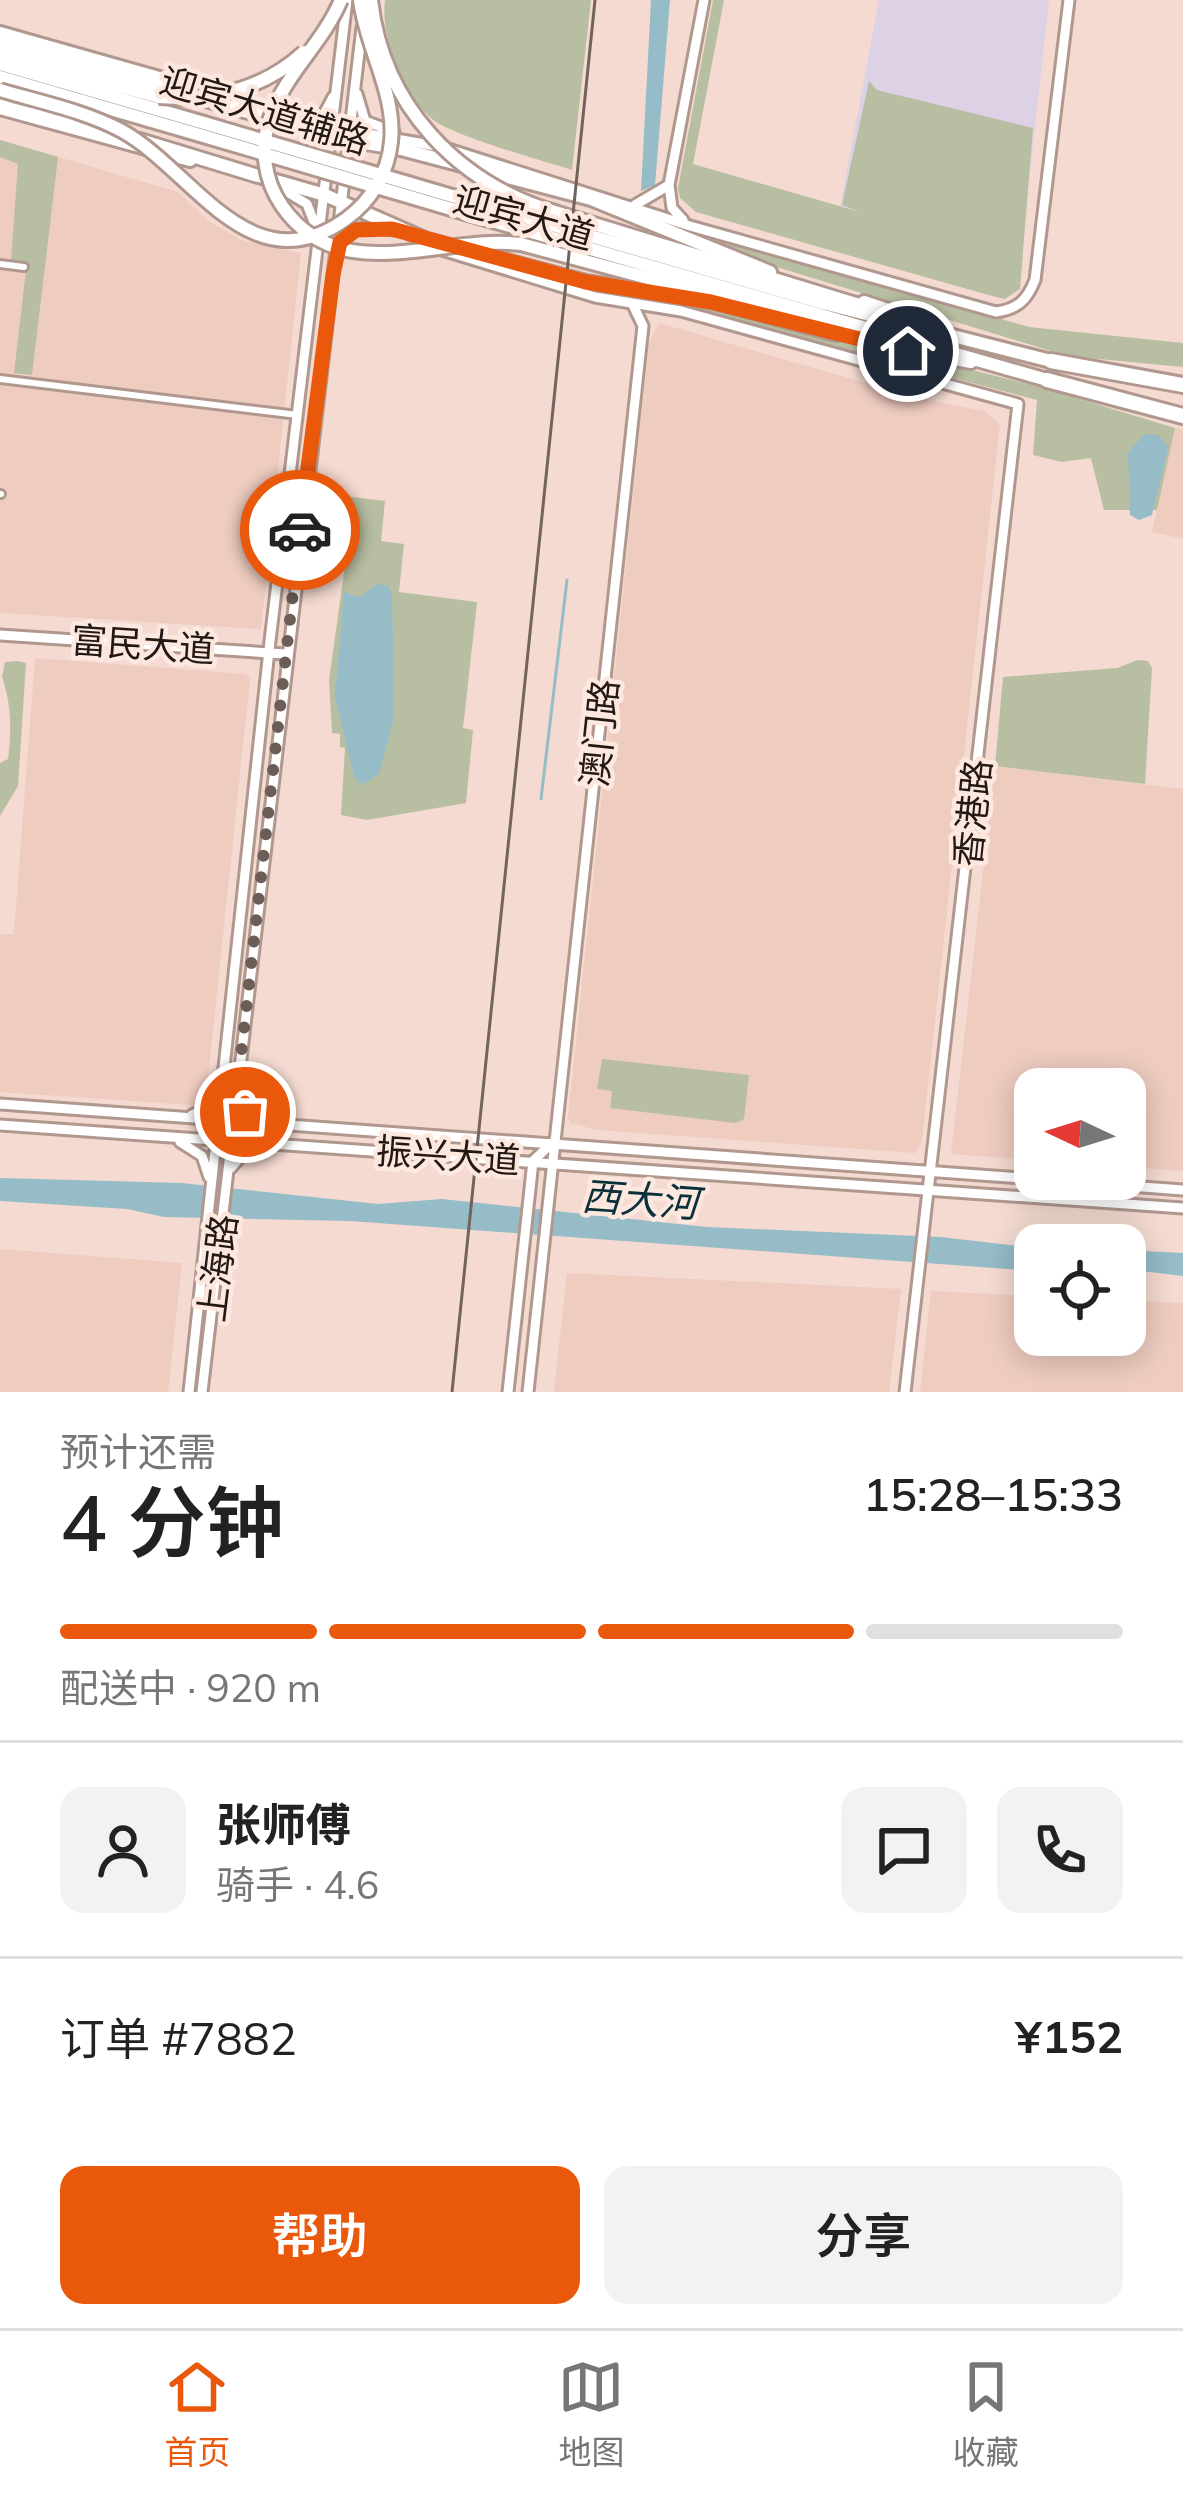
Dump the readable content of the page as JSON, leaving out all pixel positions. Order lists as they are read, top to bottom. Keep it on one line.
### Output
{"streets":{"main road":["迎宾大道辅路","迎宾大道","富民大道","澳门路","香港路","振兴大道","上海路"]},"crossings":[["迎宾大道辅路","迎宾大道"],["迎宾大道辅路","上海路"],["富民大道","上海路"],["澳门路","振兴大道"],["香港路","振兴大道"],["振兴大道","上海路"]],"water":["西大河"],"north":"left","page":{"heading":["4 分钟","预计还需","15:28–15:33"],"panel":["张师傅","骑手 · 4.6","订单 #7882","¥152"],"bar":"配送中 · 920 m","buttons":["帮助","分享"],"tabs":["首页","地图","收藏"]}}
